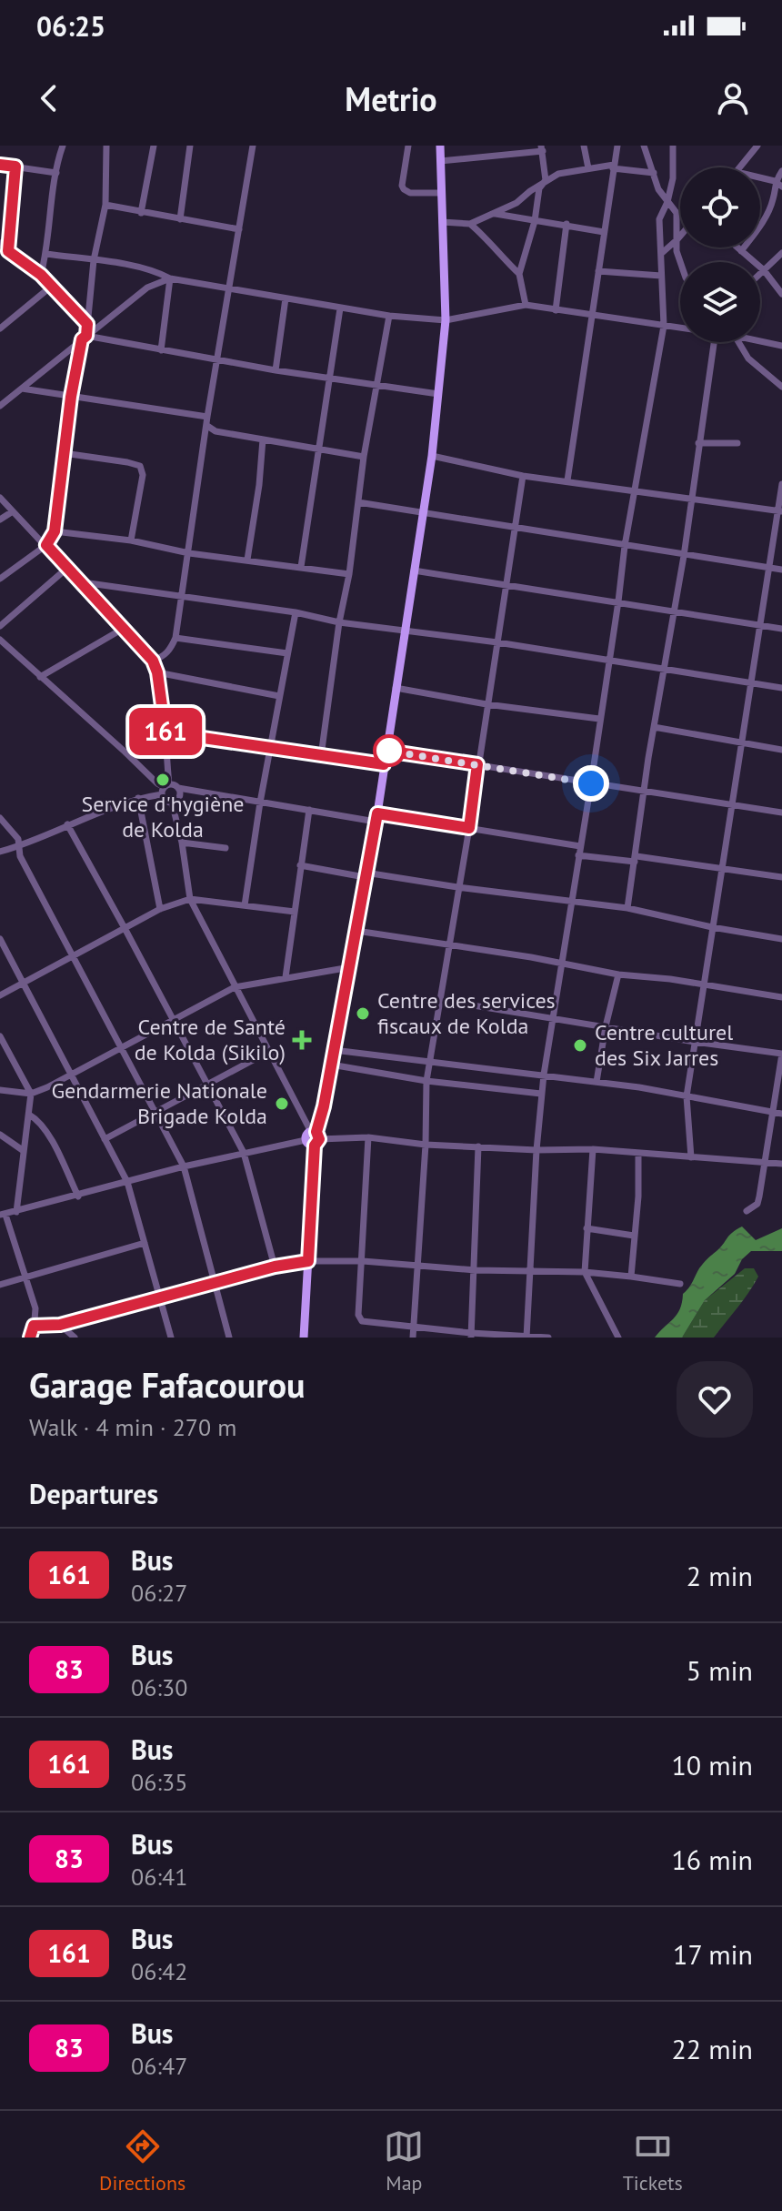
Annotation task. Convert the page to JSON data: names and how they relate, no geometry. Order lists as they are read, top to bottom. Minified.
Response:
{"places":{"other":["Service d'hygiène de Kolda","Centre des services fiscaux de Kolda","Centre culturel des Six Jarres","Gendarmerie Nationale Brigade Kolda"],"health":["Centre de Santé de Kolda (Sikilo)"]},"lines":["bus line 161"],"page":{"status":"06:25","header":"Metrio","on_map":"161","heading":[["Garage Fafacourou","Walk · 4 min · 270 m"],"Departures"],"list":[{"mark":"161","name":"Bus","note":"06:27","value":"2 min"},{"mark":"83","name":"Bus","note":"06:30","value":"5 min"},{"mark":"161","name":"Bus","note":"06:35","value":"10 min"},{"mark":"83","name":"Bus","note":"06:41","value":"16 min"},{"mark":"161","name":"Bus","note":"06:42","value":"17 min"},{"mark":"83","name":"Bus","note":"06:47","value":"22 min"}],"tabs":["Directions","Map","Tickets"]}}
